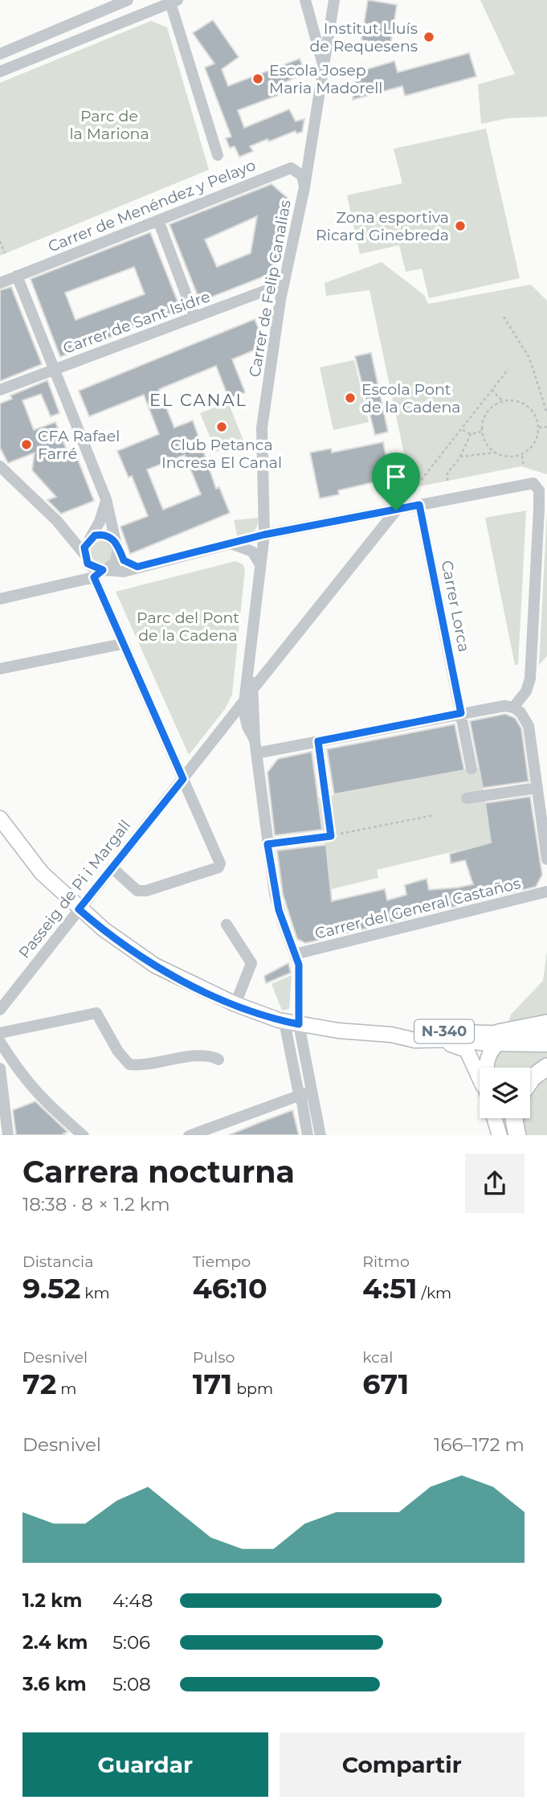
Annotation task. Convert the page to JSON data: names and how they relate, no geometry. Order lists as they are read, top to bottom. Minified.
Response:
{"streets":{"main road":["N-340"],"street":["Carrer de Menéndez y Pelayo","Carrer de Felip Canalias","Carrer de Sant Isidre","Carrer Lorca","Passeig de Pi i Margall","Carrer del General Castaños"]},"crossings":[["Carrer de Menéndez y Pelayo","Carrer de Felip Canalias"],["Carrer de Felip Canalias","Carrer de Sant Isidre"],["Carrer de Felip Canalias","Passeig de Pi i Margall"],["Passeig de Pi i Margall","N-340"]],"districts":["EL CANAL"],"parks":["Parc de la Mariona","Parc del Pont de la Cadena"],"places":["Institut Lluís de Requesens","Escola Josep Maria Madorell","Zona esportiva Ricard Ginebreda","Escola Pont de la Cadena","Club Petanca Incresa El Canal","CFA Rafael Farré"],"page":{"heading":["Carrera nocturna","18:38 · 8 × 1.2 km"],"stats":[["Distancia","9.52 km"],["Tiempo","46:10"],["Ritmo","4:51 /km"],["Desnivel","72 m"],["Pulso","171 bpm"],["kcal","671"]],"chart":["Desnivel","166–172 m"],"list":[{"name":"1.2 km","note":"4:48"},{"name":"2.4 km","note":"5:06"},{"name":"3.6 km","note":"5:08"}],"buttons":["Guardar","Compartir"]}}
